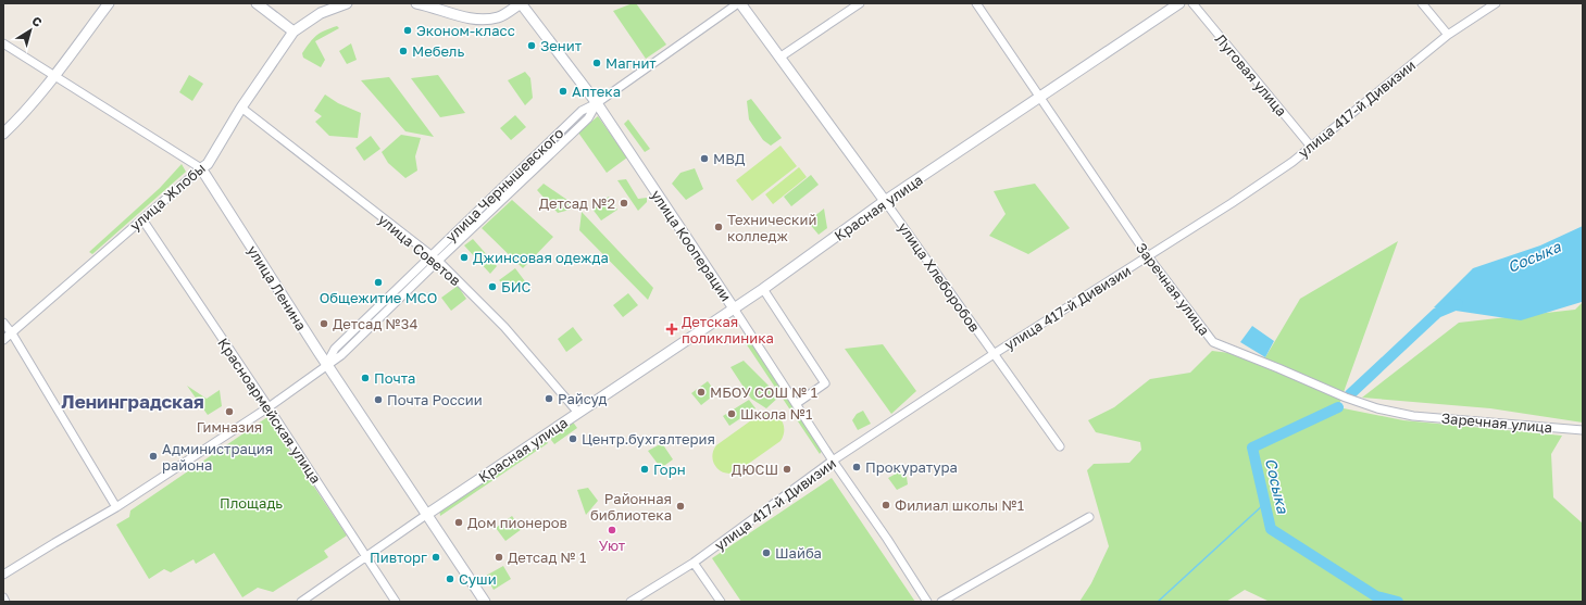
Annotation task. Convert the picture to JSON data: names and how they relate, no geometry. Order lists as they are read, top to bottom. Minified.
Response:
{"streets":{"street":["Луговая улица","улица 417-й Дивизии","улица Чернышевского","улица Жлобы","Красная улица","улица Кооперации","улица Советов","улица Хлеборобов","улица Ленина","Заречная улица","Красноармейская улица"]},"crossings":[["Луговая улица","улица 417-й Дивизии"],["улица 417-й Дивизии","улица Кооперации"],["улица 417-й Дивизии","улица Хлеборобов"],["улица 417-й Дивизии","Заречная улица"],["улица Чернышевского","улица Кооперации"],["улица Чернышевского","улица Советов"],["улица Чернышевского","улица Хлеборобов"],["улица Чернышевского","улица Ленина"],["улица Чернышевского","Красноармейская улица"],["улица Жлобы","улица Советов"],["улица Жлобы","улица Ленина"],["улица Жлобы","Красноармейская улица"],["Красная улица","улица Кооперации"],["Красная улица","улица Советов"],["Красная улица","улица Хлеборобов"],["Красная улица","улица Ленина"],["Красная улица","Заречная улица"]],"districts":["Ленинградская"],"water":["Сосыка"],"parks":["Площадь"],"places":{"other":["Эконом-класс","Зенит","Мебель","Магнит","Аптека","МВД","Детсад №2","Технический колледж","Джинсовая одежда","Общежитие МСО","БИС","Детсад №34","Почта","МБОУ СОШ № 1","Райсуд","Почта России","Гимназия","Школа №1","Центр.бухгалтерия","Администрация района","Прокуратура","Горн","ДЮСШ","Филиал школы №1","Районная библиотека","Дом пионеров","Уют","Шайба","Пивторг","Детсад № 1","Суши"],"health":["Детская поликлиника"]},"north":"top right"}
